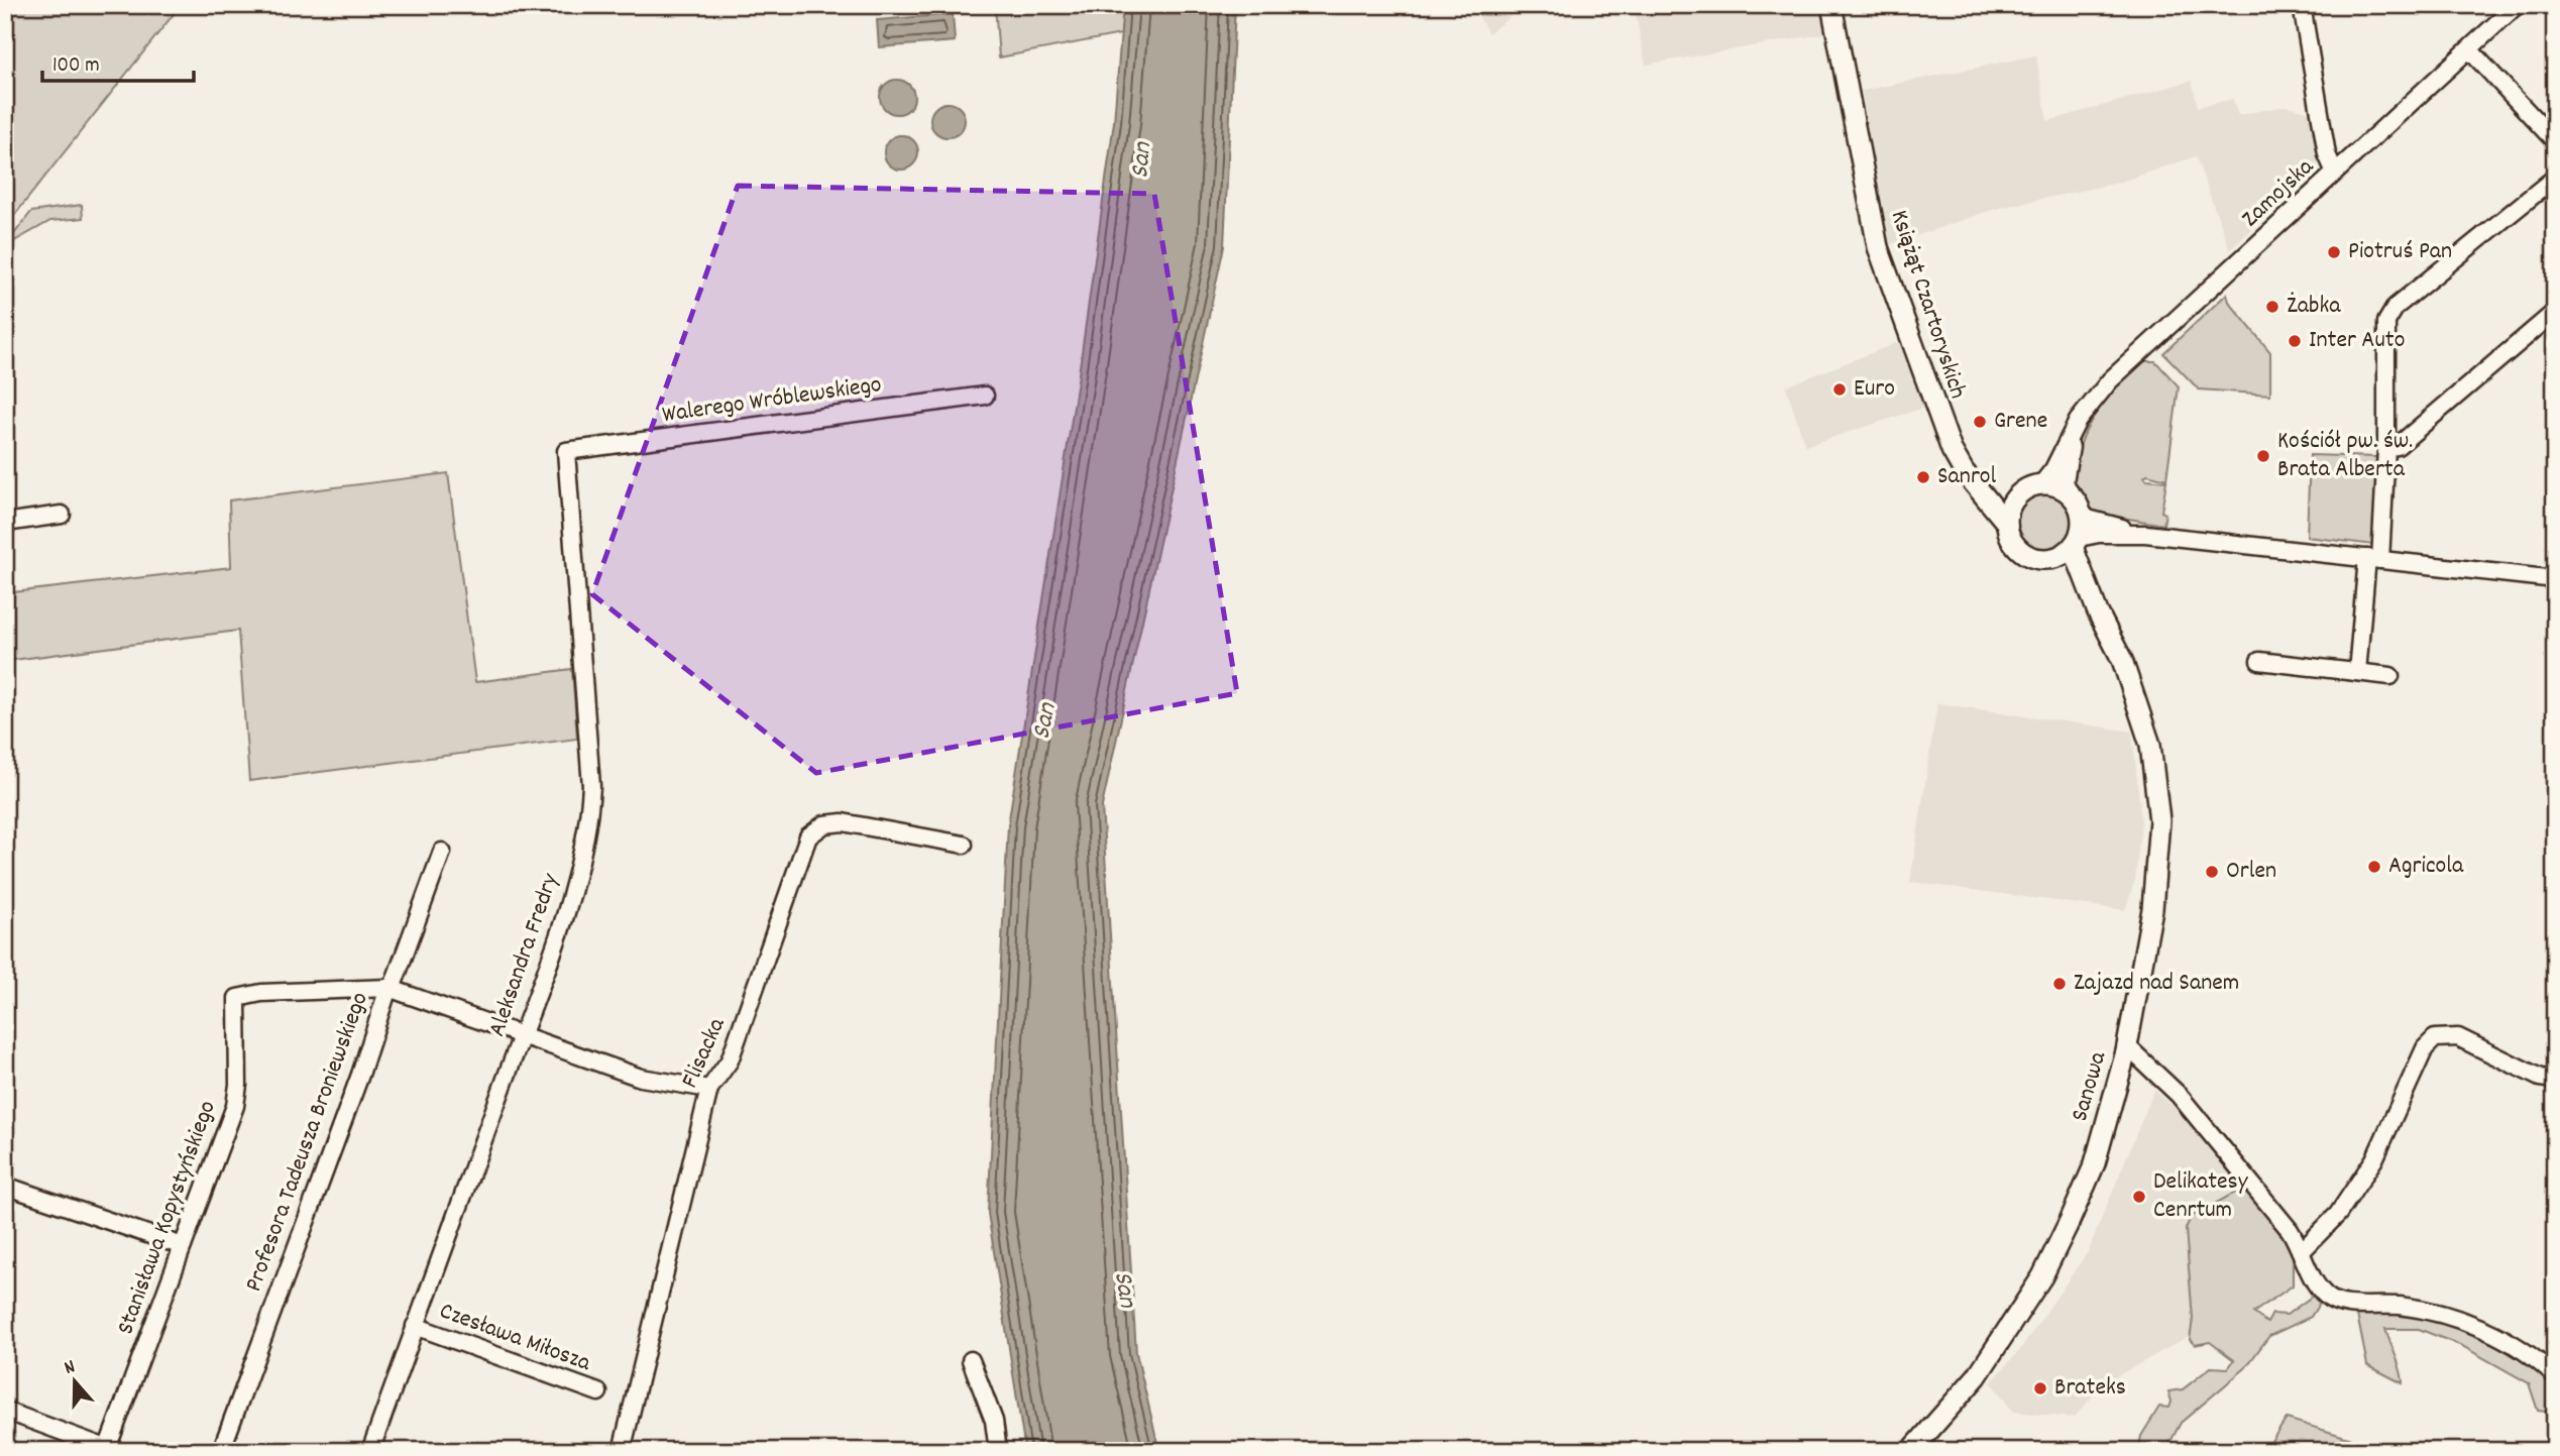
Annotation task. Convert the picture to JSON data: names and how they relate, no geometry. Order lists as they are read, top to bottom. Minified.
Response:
{"streets":{"main road":["Książąt Czartoryskich","Sanowa"],"street":["Zamojska","Walerego Wróblewskiego","Aleksandra Fredry","Flisacka","Profesora Tadeusza Broniewskiego","Stanisława Kopystyńskiego","Czesława Miłosza"]},"crossings":[["Zamojska","Książąt Czartoryskich"],["Walerego Wróblewskiego","Aleksandra Fredry"],["Aleksandra Fredry","Czesława Miłosza"],["Profesora Tadeusza Broniewskiego","Stanisława Kopystyńskiego"]],"water":["San"],"places":["Piotruś Pan","Żabka","Inter Auto","Euro","Grene","Kościół pw. św. Brata Alberta","Sanrol","Agricola","Orlen","Zajazd nad Sanem","Delikatesy Cenrtum","Brateks"],"scale_bar":"100 m","north":"top"}
